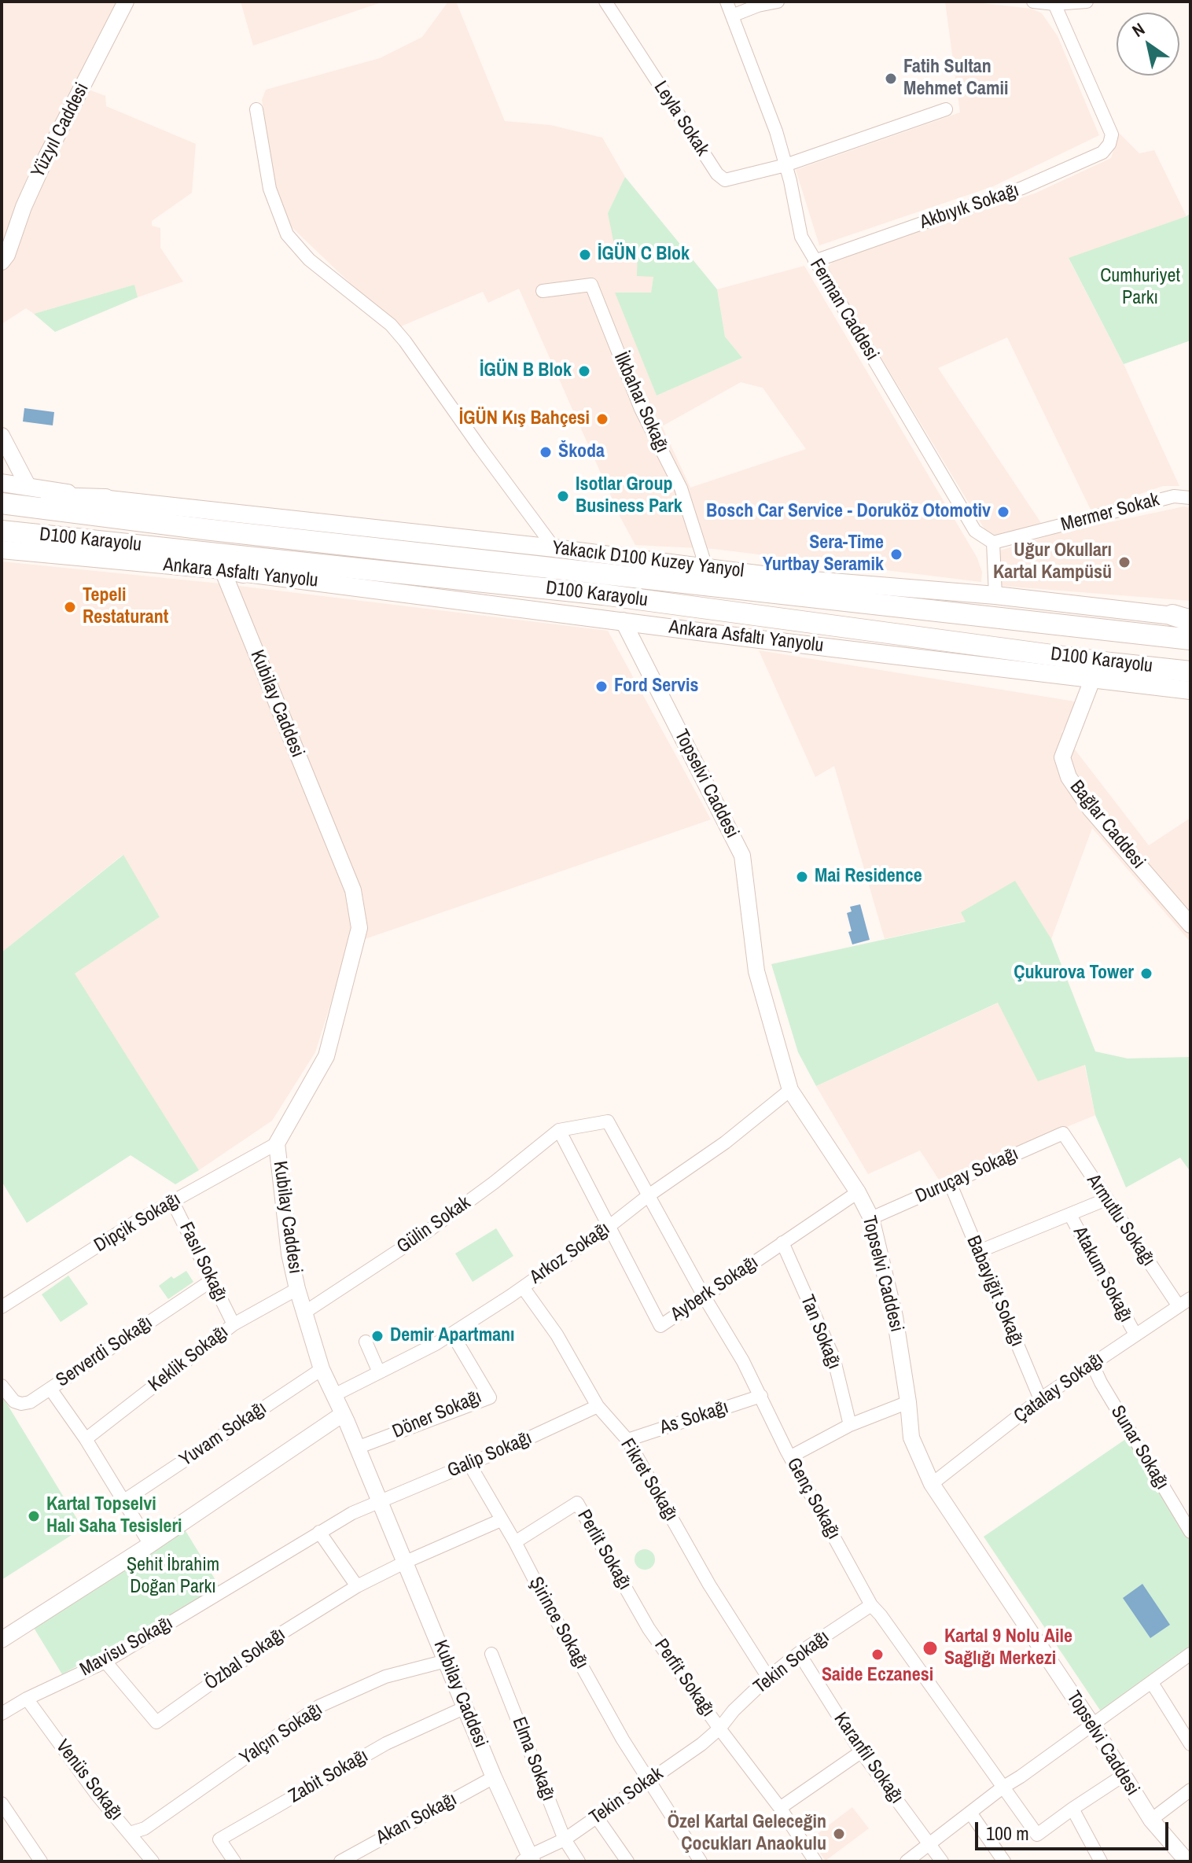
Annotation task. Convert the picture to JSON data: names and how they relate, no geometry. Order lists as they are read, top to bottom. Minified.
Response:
{"streets":{"highway":["D100 Karayolu"],"main road":["Yakacık D100 Kuzey Yanyol","Ankara Asfaltı Yanyolu"],"street":["Leyla Sokak","Yüzyıl Caddesi","Akbıyık Sokağı","Ferman Caddesi","İlkbahar Sokağı","Mermer Sokak","Kubilay Caddesi","Topselvi Caddesi","Bağlar Caddesi","Duruçay Sokağı","Armutlu Sokağı","Dipçik Sokağı","Gülin Sokak","Arkoz Sokağı","Fasıl Sokağı","Atakum Sokağı","Ayberk Sokağı","Babayiğit Sokağı","Tan Sokağı","Serverdi Sokağı","Keklik Sokağı","Çatalay Sokağı","Döner Sokağı","As Sokağı","Yuvam Sokağı","Sunar Sokağı","Galip Sokağı","Fikret Sokağı","Genç Sokağı","Perlit Sokağı","Şirince Sokağı","Mavisu Sokağı","Özbal Sokağı","Tekin Sokağı","Perfit Sokağı","Yalçın Sokağı","Karanfil Sokağı","Elma Sokağı","Zabit Sokağı","Venüs Sokağı","Tekin Sokak","Akan Sokağı"]},"crossings":[["Leyla Sokak","Ferman Caddesi"],["Akbıyık Sokağı","Ferman Caddesi"],["Ferman Caddesi","Mermer Sokak"],["İlkbahar Sokağı","Yakacık D100 Kuzey Yanyol"],["Ankara Asfaltı Yanyolu","Kubilay Caddesi"],["Ankara Asfaltı Yanyolu","Topselvi Caddesi"],["Ankara Asfaltı Yanyolu","Bağlar Caddesi"],["Kubilay Caddesi","Dipçik Sokağı"],["Kubilay Caddesi","Gülin Sokak"],["Kubilay Caddesi","Arkoz Sokağı"],["Kubilay Caddesi","Keklik Sokağı"],["Kubilay Caddesi","Döner Sokağı"],["Kubilay Caddesi","Yuvam Sokağı"],["Kubilay Caddesi","Galip Sokağı"],["Kubilay Caddesi","Mavisu Sokağı"],["Kubilay Caddesi","Özbal Sokağı"],["Kubilay Caddesi","Yalçın Sokağı"],["Kubilay Caddesi","Zabit Sokağı"],["Kubilay Caddesi","Tekin Sokak"],["Kubilay Caddesi","Akan Sokağı"],["Topselvi Caddesi","Duruçay Sokağı"],["Topselvi Caddesi","Arkoz Sokağı"],["Topselvi Caddesi","Ayberk Sokağı"],["Topselvi Caddesi","Çatalay Sokağı"],["Duruçay Sokağı","Armutlu Sokağı"],["Duruçay Sokağı","Babayiğit Sokağı"],["Armutlu Sokağı","Çatalay Sokağı"],["Dipçik Sokağı","Fasıl Sokağı"],["Gülin Sokak","Ayberk Sokağı"],["Gülin Sokak","Genç Sokağı"],["Arkoz Sokağı","Ayberk Sokağı"],["Arkoz Sokağı","Döner Sokağı"],["Arkoz Sokağı","Fikret Sokağı"],["Arkoz Sokağı","Genç Sokağı"],["Fasıl Sokağı","Serverdi Sokağı"],["Fasıl Sokağı","Keklik Sokağı"],["Atakum Sokağı","Çatalay Sokağı"],["Ayberk Sokağı","Tan Sokağı"],["Ayberk Sokağı","Genç Sokağı"],["Babayiğit Sokağı","Çatalay Sokağı"],["Çatalay Sokağı","Sunar Sokağı"],["As Sokağı","Fikret Sokağı"],["As Sokağı","Genç Sokağı"],["Galip Sokağı","Fikret Sokağı"],["Galip Sokağı","Şirince Sokağı"],["Galip Sokağı","Mavisu Sokağı"],["Fikret Sokağı","Tekin Sokağı"],["Genç Sokağı","Tekin Sokağı"],["Perlit Sokağı","Şirince Sokağı"],["Perlit Sokağı","Perfit Sokağı"],["Şirince Sokağı","Özbal Sokağı"],["Şirince Sokağı","Tekin Sokak"],["Mavisu Sokağı","Özbal Sokağı"],["Mavisu Sokağı","Venüs Sokağı"],["Tekin Sokağı","Perfit Sokağı"],["Tekin Sokağı","Karanfil Sokağı"],["Tekin Sokağı","Tekin Sokak"],["Perfit Sokağı","Tekin Sokak"],["Yalçın Sokağı","Venüs Sokağı"],["Elma Sokağı","Tekin Sokak"]],"parks":["Cumhuriyet Parkı","Şehit İbrahim Doğan Parkı"],"places":["Fatih Sultan Mehmet Camii","İGÜN C Blok","İGÜN B Blok","İGÜN Kış Bahçesi","Škoda","Isotlar Group Business Park","Bosch Car Service - Doruköz Otomotiv","Sera-Time Yurtbay Seramik","Uğur Okulları Kartal Kampüsü","Tepeli Restaturant","Ford Servis","Mai Residence","Çukurova Tower","Demir Apartmanı","Kartal Topselvi Halı Saha Tesisleri","Kartal 9 Nolu Aile Sağlığı Merkezi","Saide Eczanesi","Özel Kartal Geleceğin Çocukları Anaokulu"],"scale_bar":"100 m","north":"top left"}
